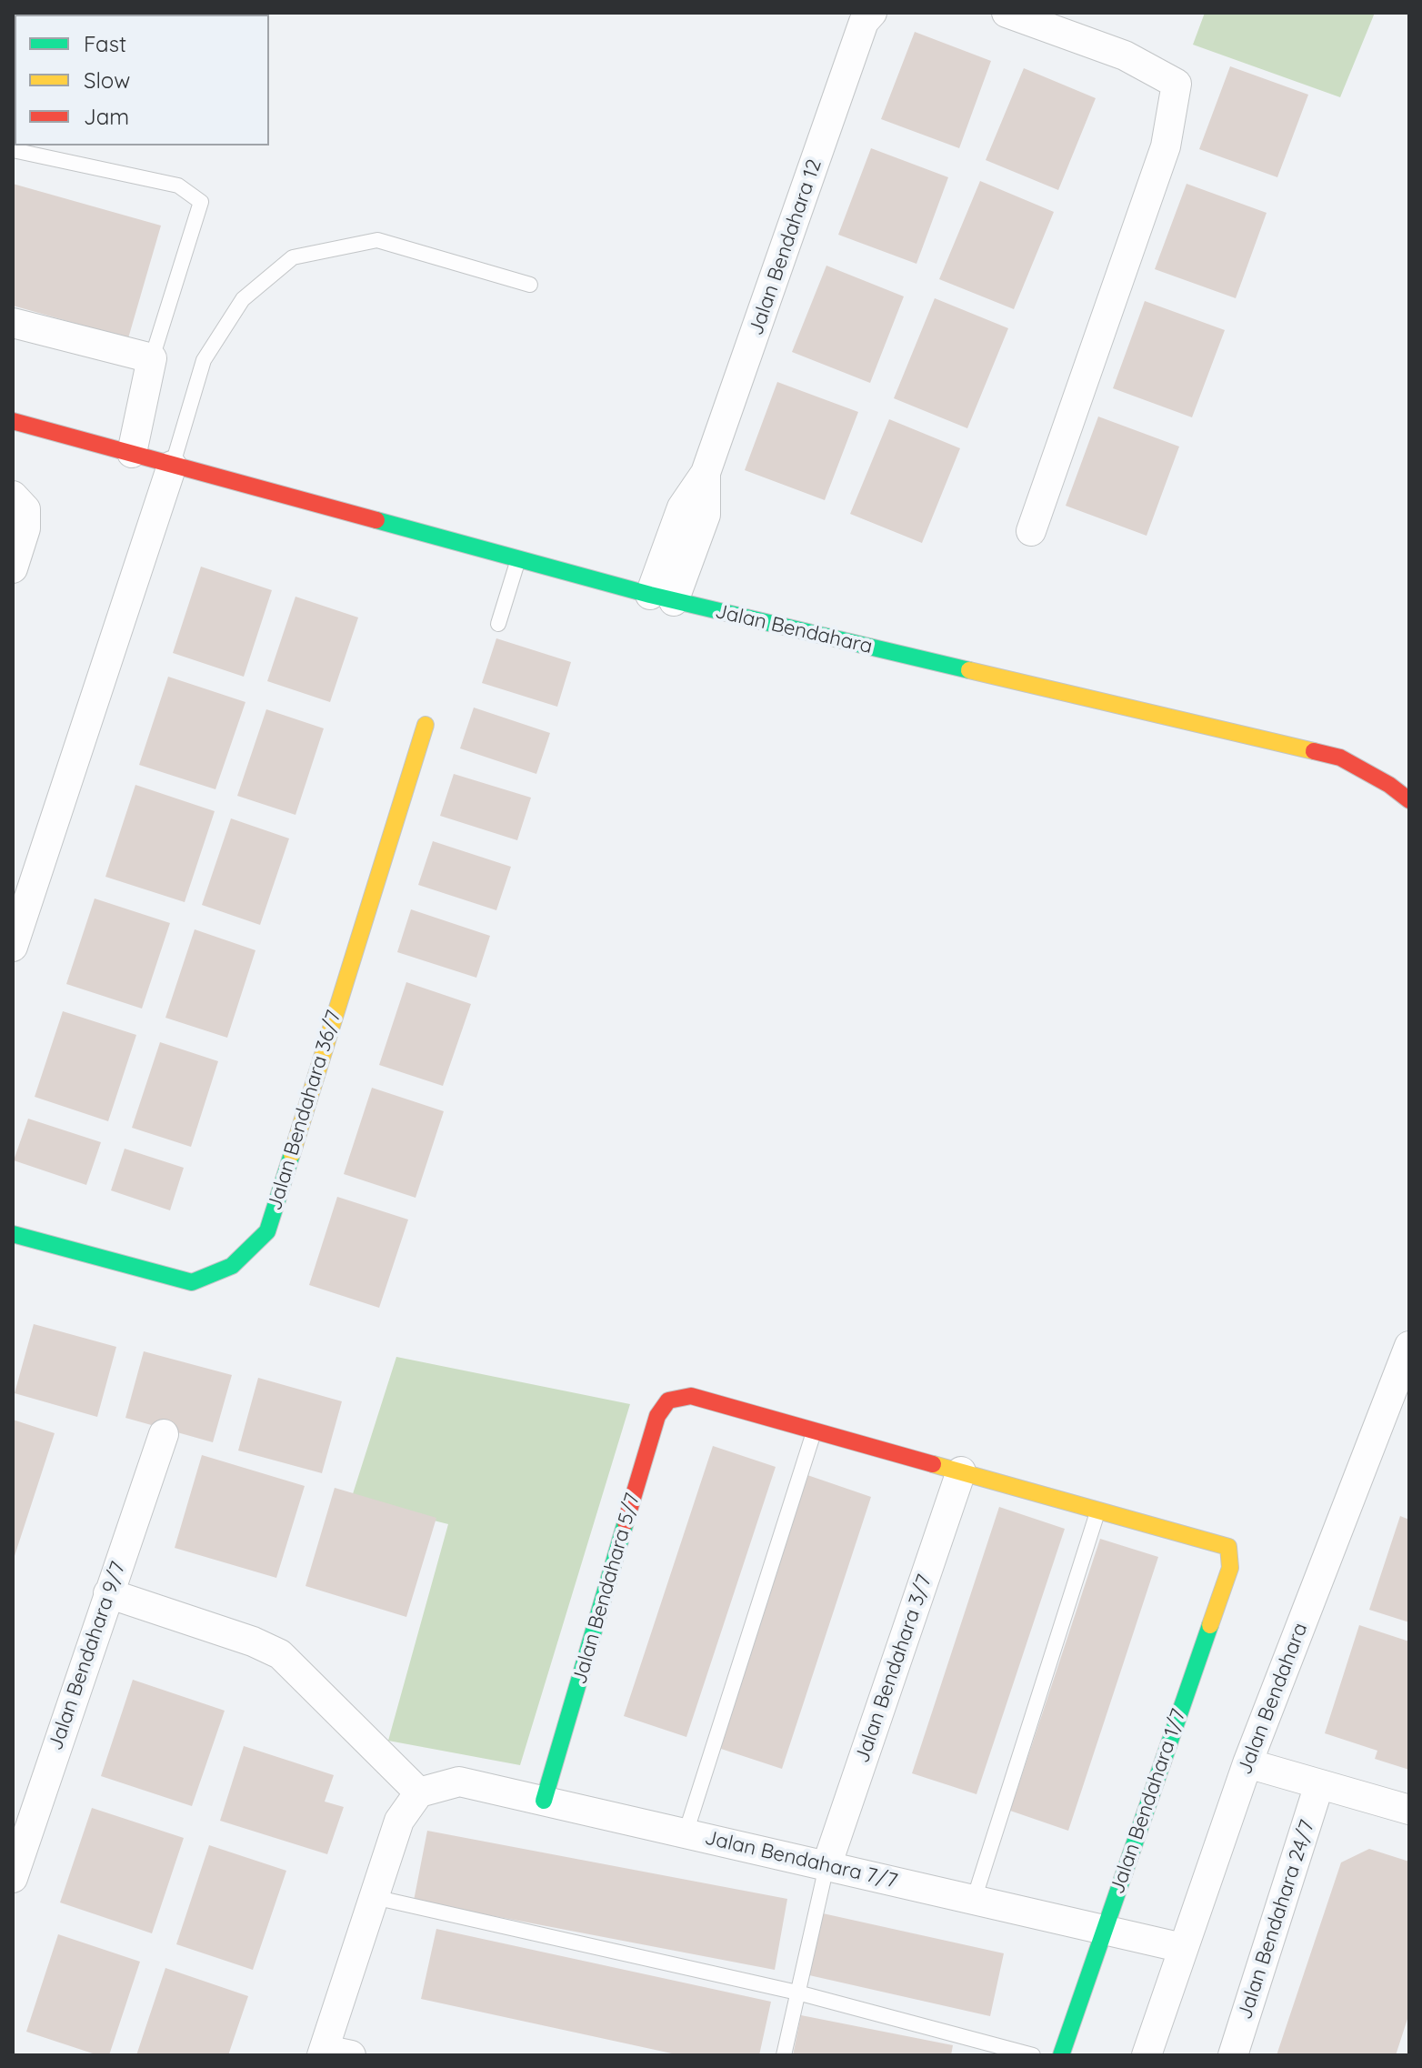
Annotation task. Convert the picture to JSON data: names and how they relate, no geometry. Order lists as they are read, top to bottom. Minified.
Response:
{"streets":{"street":["Jalan Bendahara 12","Jalan Bendahara","Jalan Bendahara 36/7","Jalan Bendahara 5/7","Jalan Bendahara 9/7","Jalan Bendahara 3/7","Jalan Bendahara 1/7","Jalan Bendahara 7/7","Jalan Bendahara 24/7"]},"crossings":[["Jalan Bendahara 12","Jalan Bendahara"],["Jalan Bendahara","Jalan Bendahara 7/7"],["Jalan Bendahara 5/7","Jalan Bendahara 7/7"],["Jalan Bendahara 3/7","Jalan Bendahara 7/7"],["Jalan Bendahara 1/7","Jalan Bendahara 7/7"]],"legend":["Fast","Slow","Jam"]}
